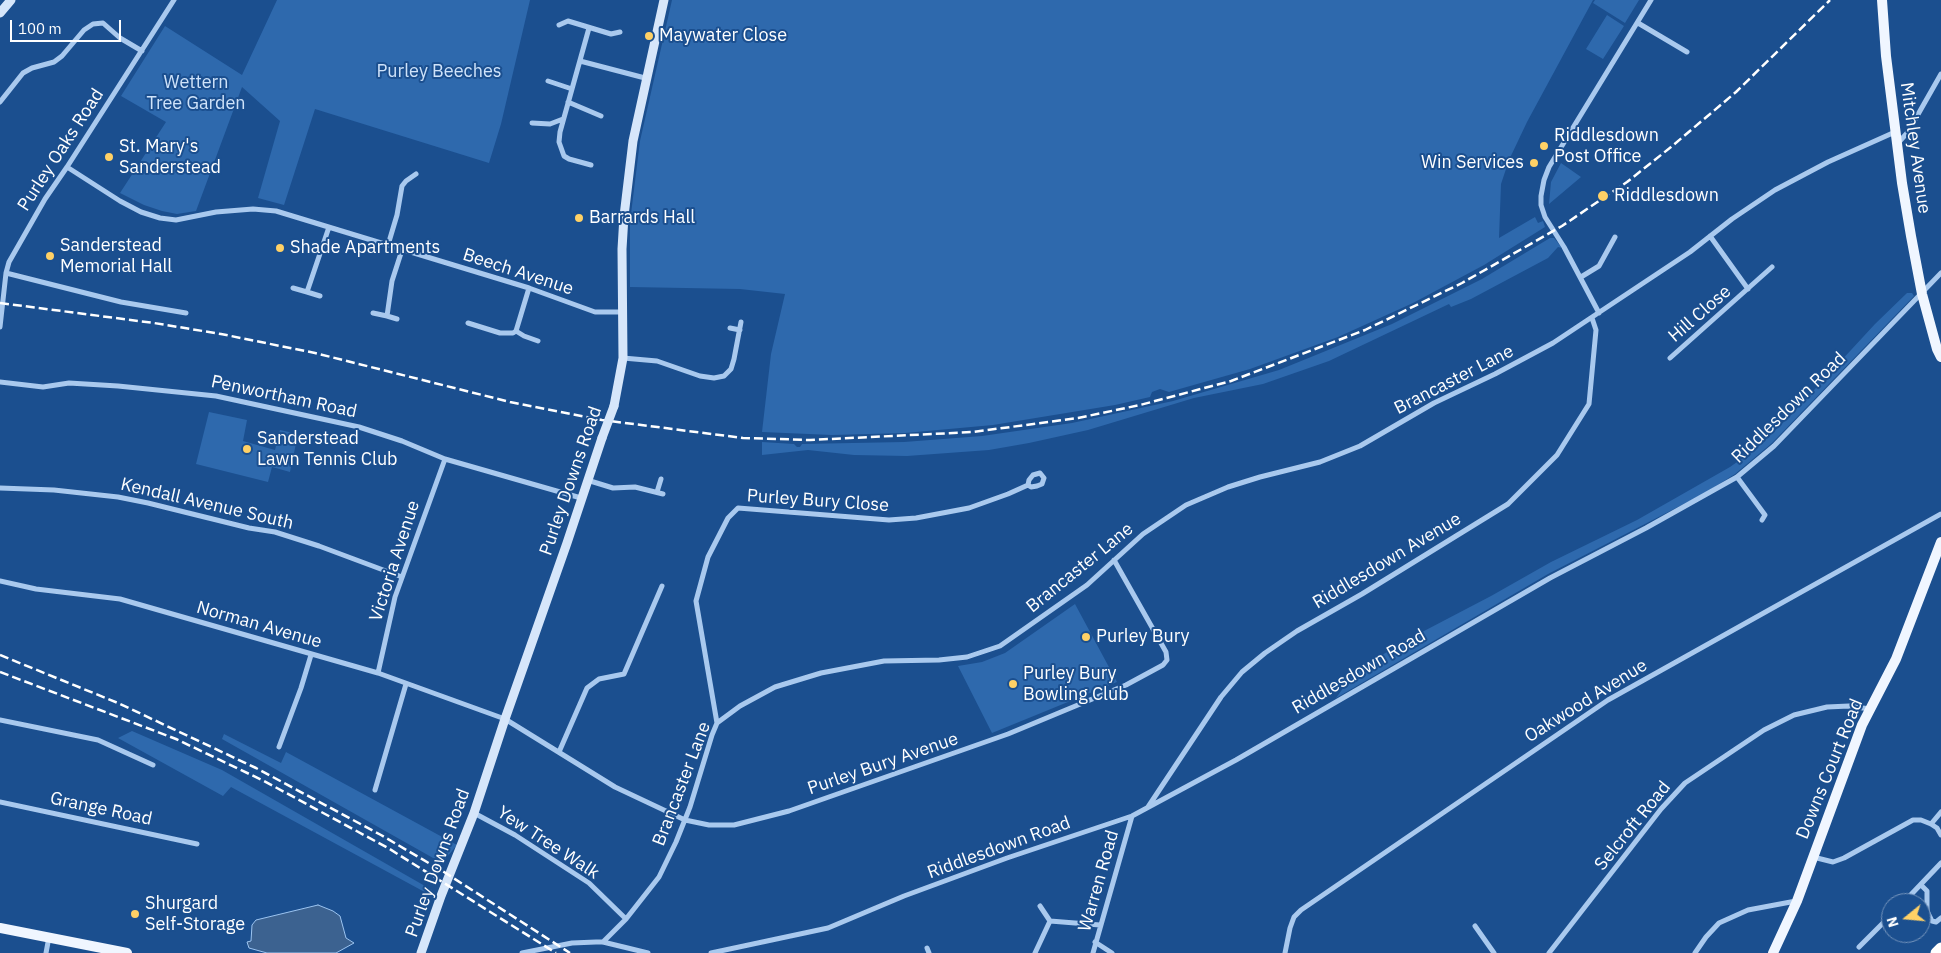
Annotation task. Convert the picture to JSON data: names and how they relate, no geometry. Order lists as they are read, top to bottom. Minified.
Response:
{"streets":{"main road":["Mitchley Avenue","Downs Court Road"],"street":["Purley Oaks Road","Beech Avenue","Hill Close","Brancaster Lane","Penwortham Road","Riddlesdown Road","Purley Downs Road","Purley Bury Close","Kendall Avenue South","Victoria Avenue","Riddlesdown Avenue","Norman Avenue","Oakwood Avenue","Purley Bury Avenue","Grange Road","Selcroft Road","Yew Tree Walk","Warren Road"]},"crossings":[["Mitchley Avenue","Brancaster Lane"],["Mitchley Avenue","Riddlesdown Road"],["Purley Oaks Road","Beech Avenue"],["Beech Avenue","Purley Downs Road"],["Hill Close","Brancaster Lane"],["Brancaster Lane","Purley Bury Close"],["Brancaster Lane","Riddlesdown Avenue"],["Brancaster Lane","Purley Bury Avenue"],["Brancaster Lane","Yew Tree Walk"],["Penwortham Road","Purley Downs Road"],["Penwortham Road","Victoria Avenue"],["Riddlesdown Road","Riddlesdown Avenue"],["Riddlesdown Road","Warren Road"],["Purley Downs Road","Norman Avenue"],["Purley Downs Road","Purley Bury Avenue"],["Purley Downs Road","Yew Tree Walk"],["Kendall Avenue South","Victoria Avenue"],["Victoria Avenue","Norman Avenue"],["Norman Avenue","Purley Bury Avenue"],["Downs Court Road","Selcroft Road"]],"parks":["Purley Beeches","Wettern Tree Garden"],"places":["Maywater Close","Riddlesdown Post Office","St. Mary's Sanderstead","Win Services","Riddlesdown","Barrards Hall","Shade Apartments","Sanderstead Memorial Hall","Sanderstead Lawn Tennis Club","Purley Bury","Purley Bury Bowling Club","Shurgard Self-Storage"],"scale_bar":"100 m","north":"left"}
